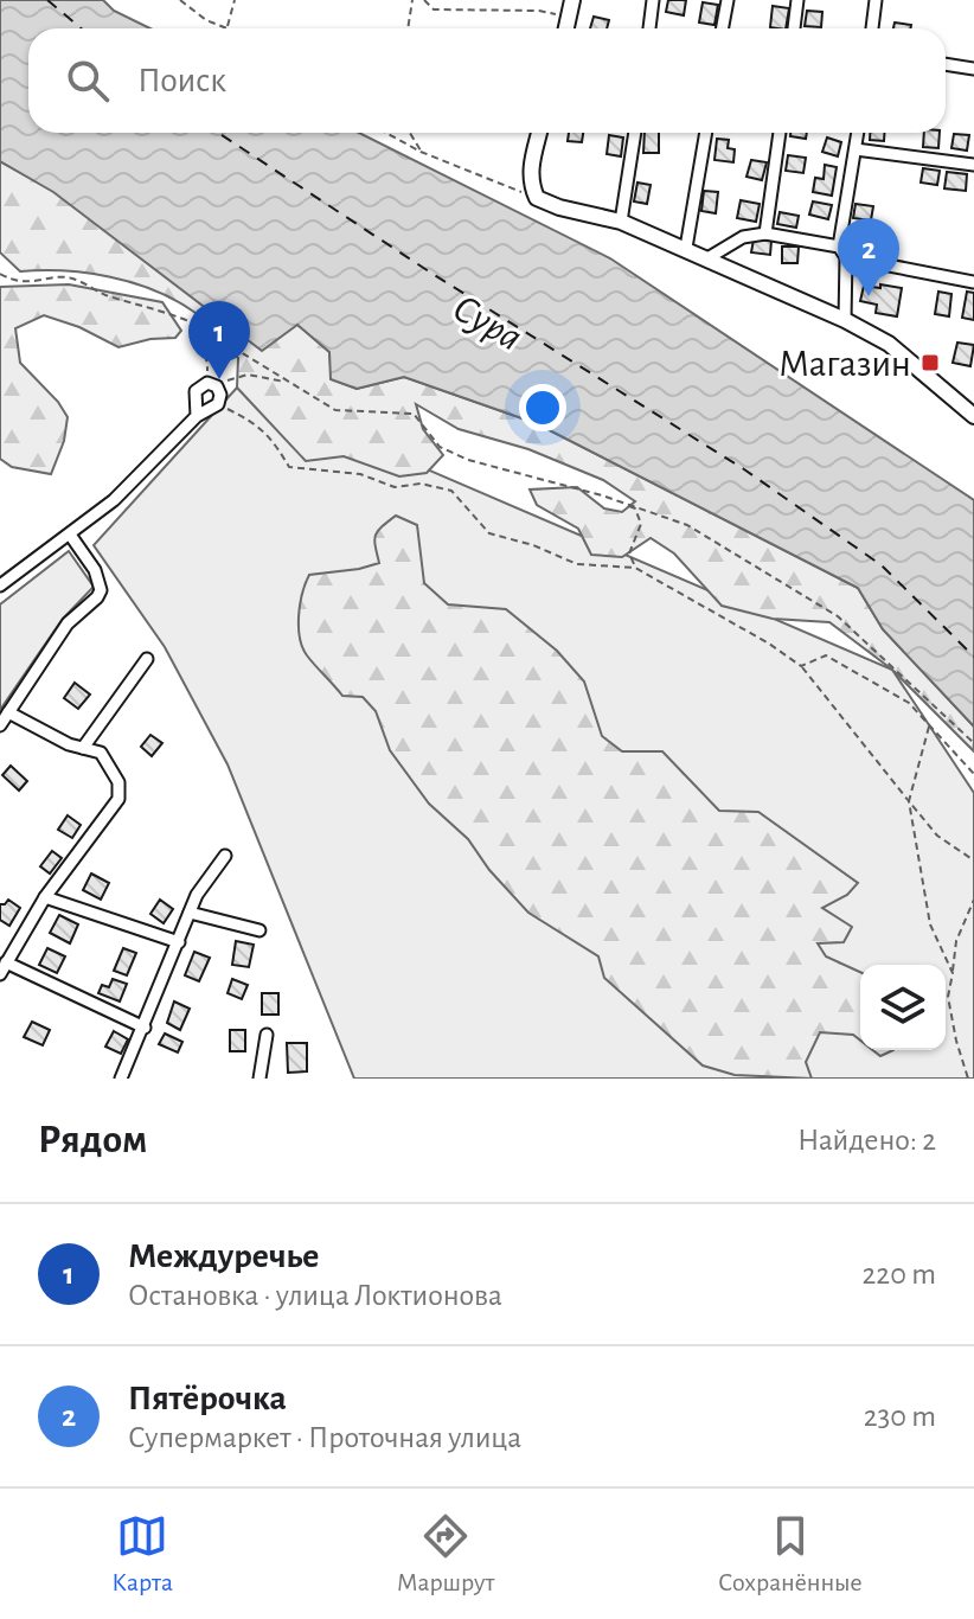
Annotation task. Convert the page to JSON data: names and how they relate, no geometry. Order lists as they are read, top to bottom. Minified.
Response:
{"water":["Сура"],"places":{"transit":["Магазин"]},"page":{"search":"Поиск","pins":["2","1"],"heading":["Рядом","Найдено: 2"],"list":[{"mark":"1","name":"Междуречье","note":"Остановка · улица Локтионова","value":"220 m"},{"mark":"2","name":"Пятёрочка","note":"Супермаркет · Проточная улица","value":"230 m"}],"nav":["Карта","Маршрут","Сохранённые"]}}
